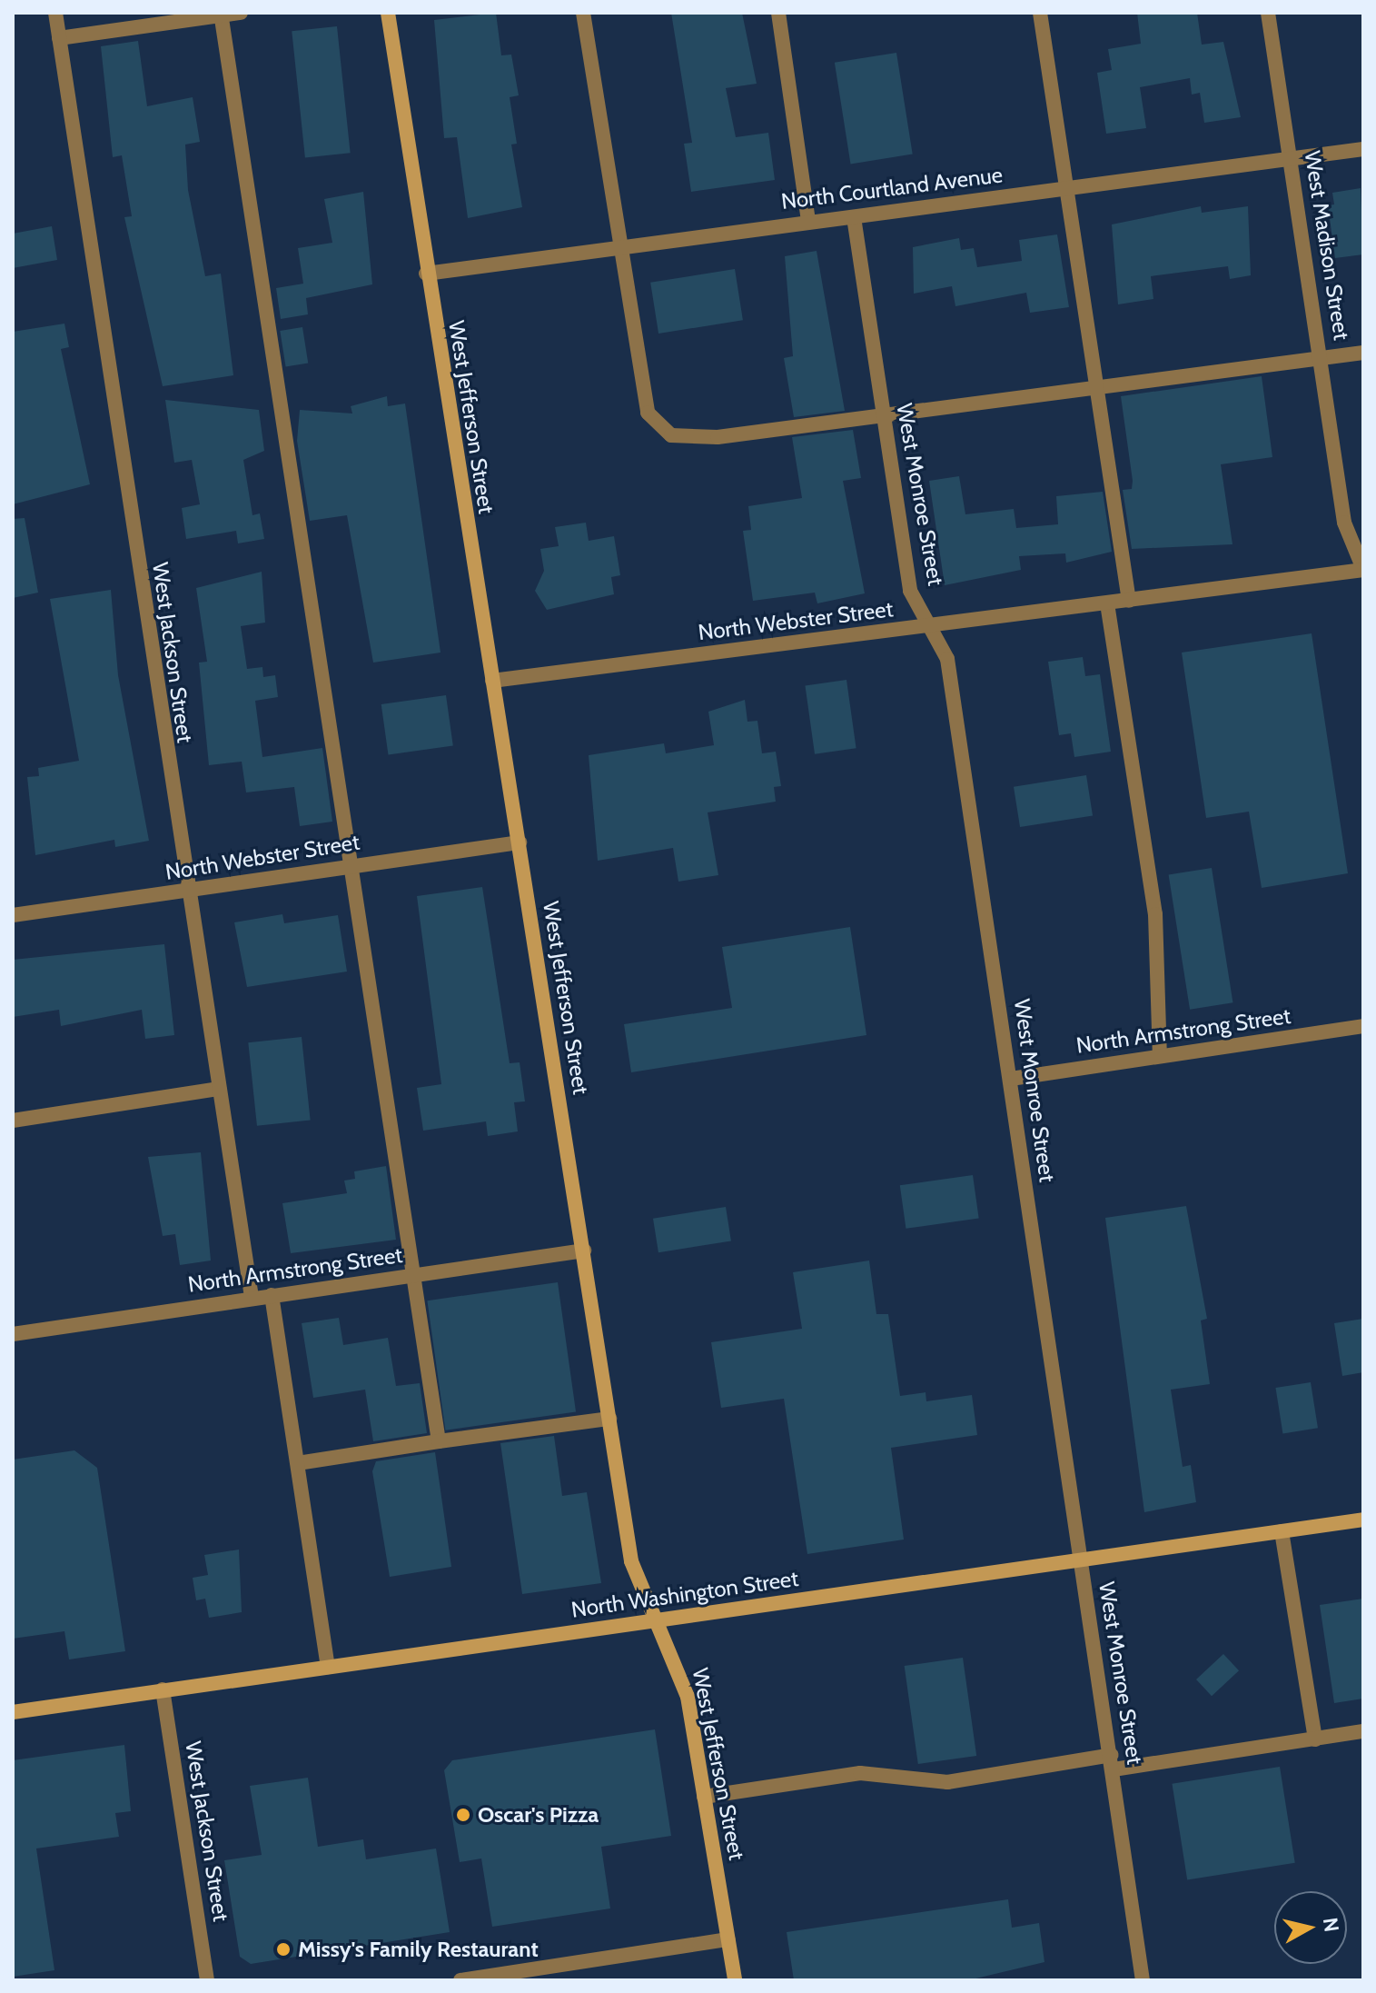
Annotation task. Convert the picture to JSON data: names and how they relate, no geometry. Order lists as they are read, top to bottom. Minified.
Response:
{"streets":{"street":["North Courtland Avenue","West Madison Street","West Jefferson Street","West Monroe Street","North Webster Street","West Jackson Street","North Armstrong Street","North Washington Street"]},"crossings":[["North Courtland Avenue","West Madison Street"],["North Courtland Avenue","West Jefferson Street"],["North Courtland Avenue","West Monroe Street"],["West Madison Street","North Webster Street"],["West Jefferson Street","North Webster Street"],["West Jefferson Street","North Armstrong Street"],["West Jefferson Street","North Washington Street"],["West Monroe Street","North Webster Street"],["West Monroe Street","North Armstrong Street"],["West Monroe Street","North Washington Street"],["North Webster Street","West Jackson Street"],["West Jackson Street","North Armstrong Street"],["West Jackson Street","North Washington Street"]],"places":["Oscar's Pizza","Missy's Family Restaurant"],"north":"right"}
